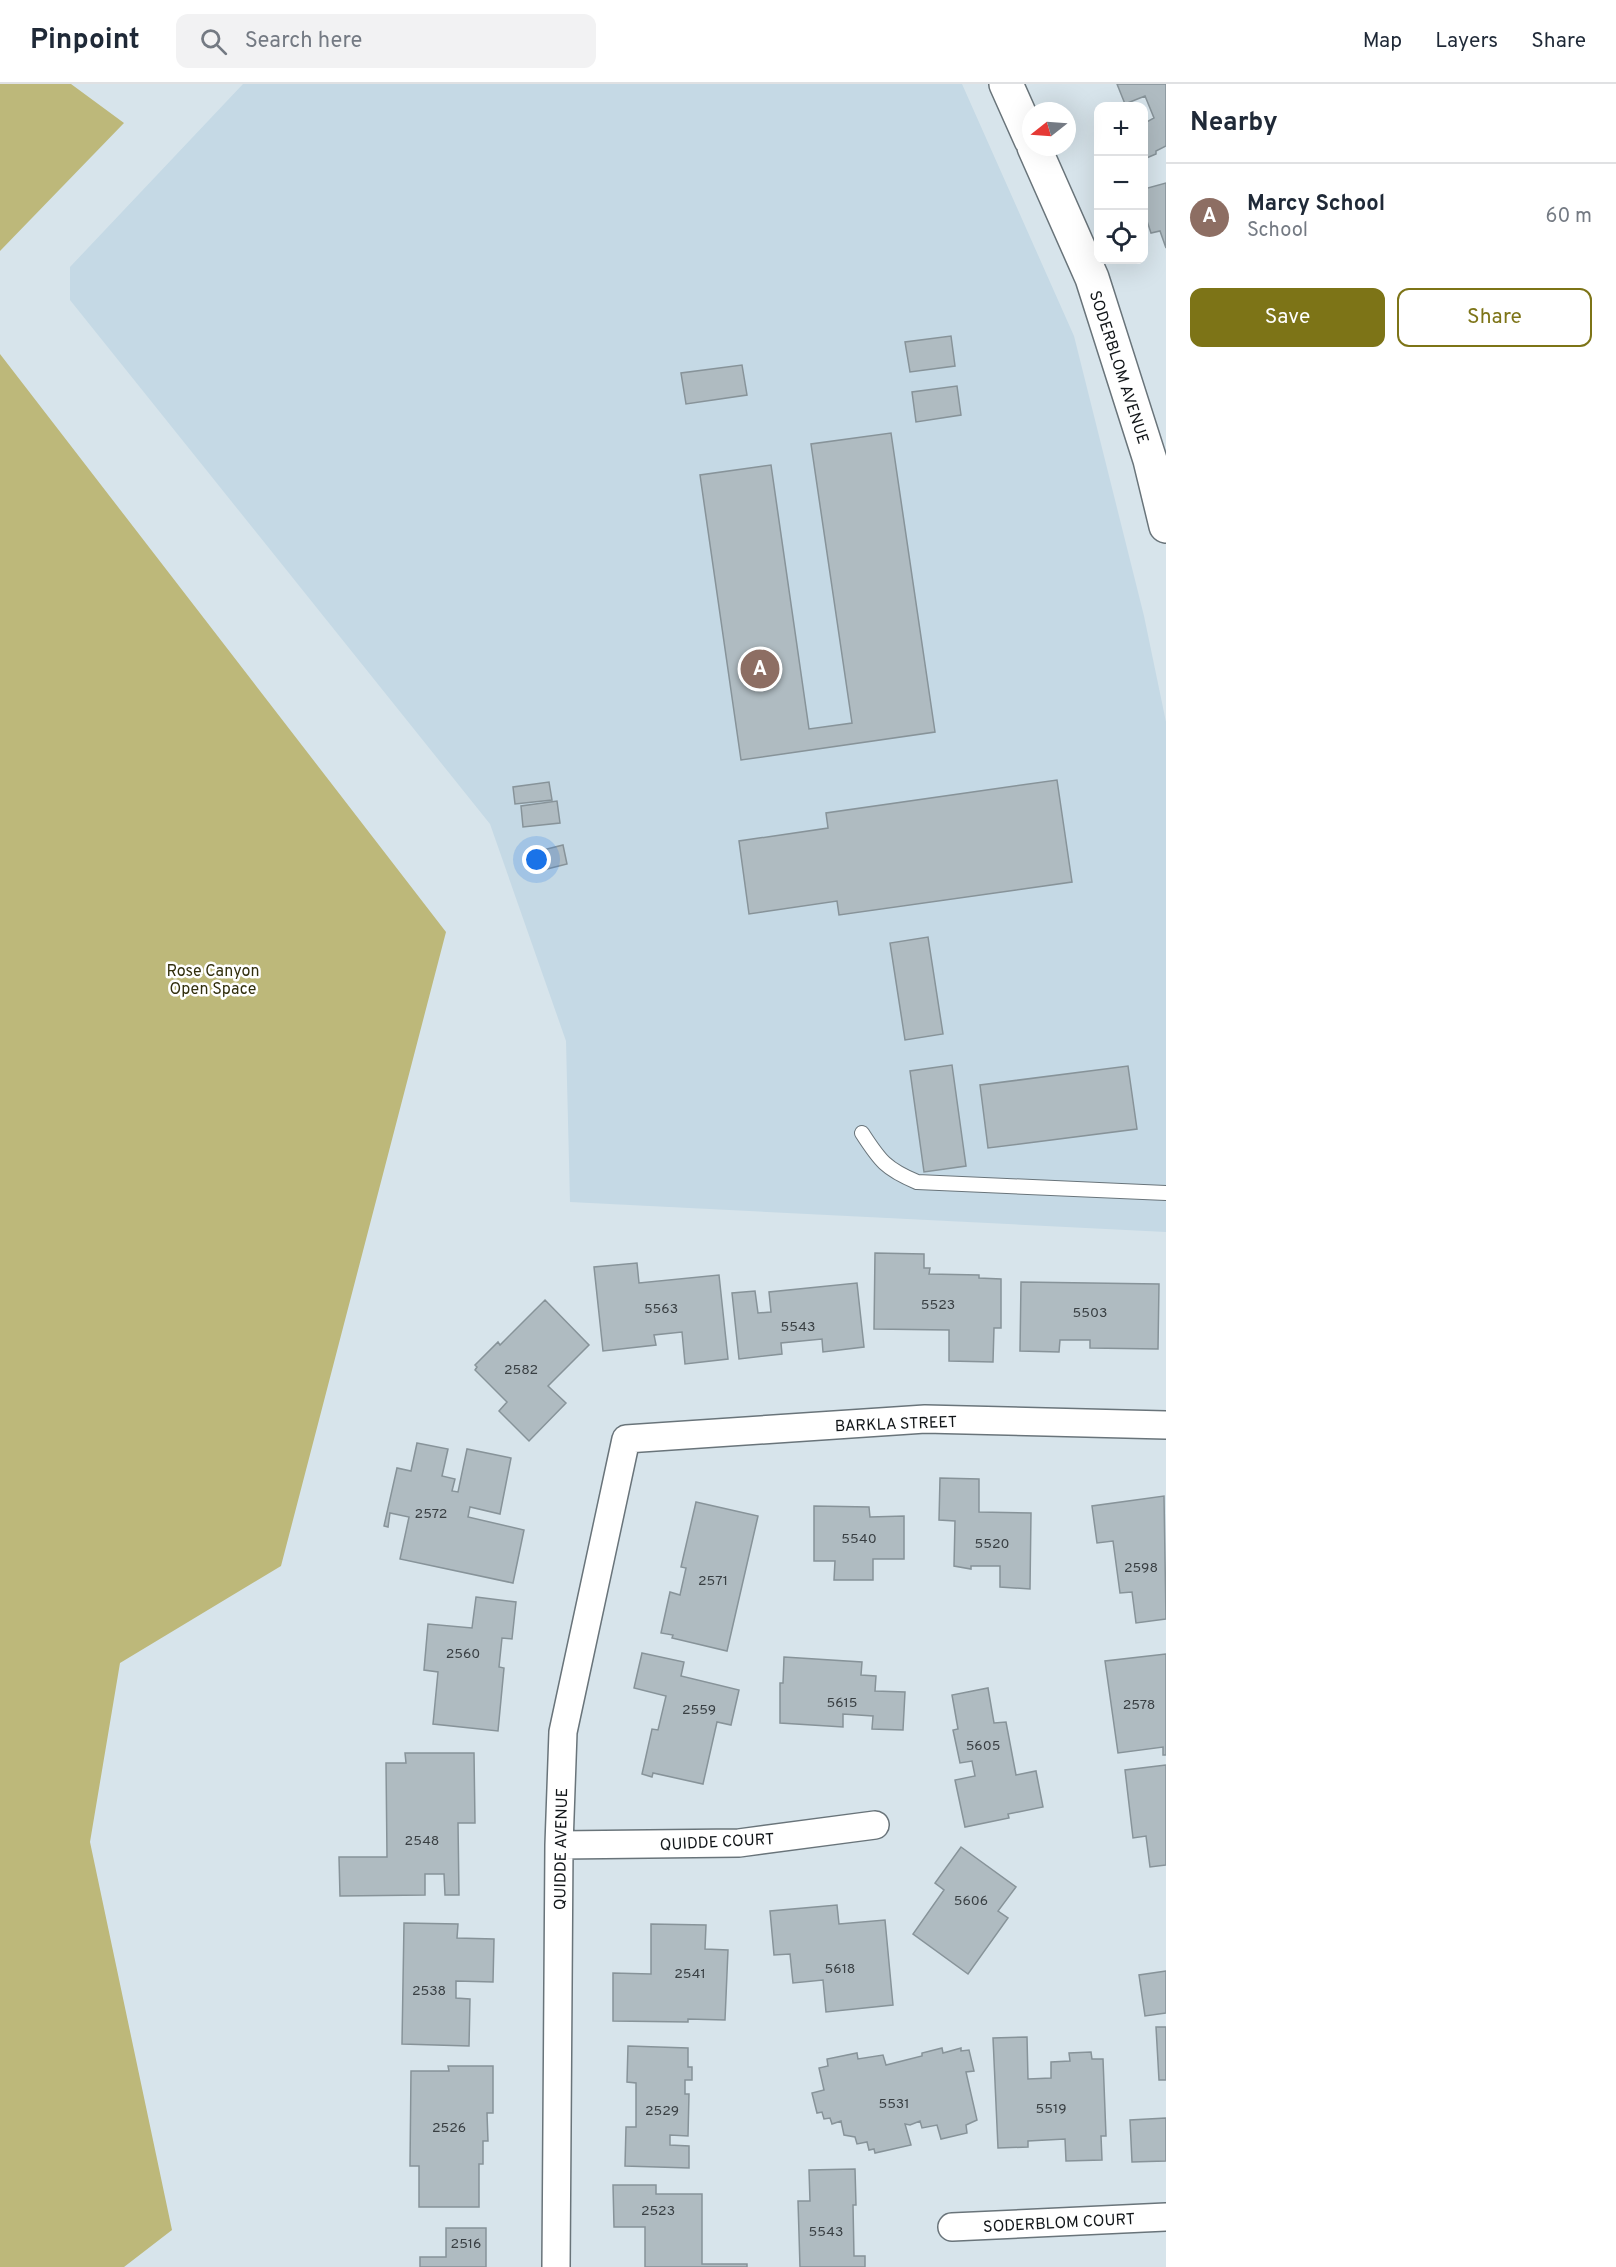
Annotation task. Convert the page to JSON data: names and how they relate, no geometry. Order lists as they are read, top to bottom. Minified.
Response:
{"streets":{"street":["SODERBLOM AVENUE","BARKLA STREET","QUIDDE COURT","QUIDDE AVENUE","SODERBLOM COURT"]},"crossings":[["BARKLA STREET","QUIDDE AVENUE"],["QUIDDE COURT","QUIDDE AVENUE"]],"parks":["Rose Canyon Open Space"],"house_numbers":["5523","5563","5503","5543","2582","2572","5540","5520","2598","2571","2560","5615","2578","2559","5605","2548","5606","5618","2541","2538","5531","5519","2529","2526","2523","5543","2516"],"north":"left","page":{"header":"Pinpoint","search":"Search here","nav":["Map","Layers","Share"],"heading":"Nearby","map_buttons":["+","−"],"list":[{"mark":"A","name":"Marcy School","note":"School","value":"60 m"}],"buttons":["Save","Share"],"pins":"A"}}
